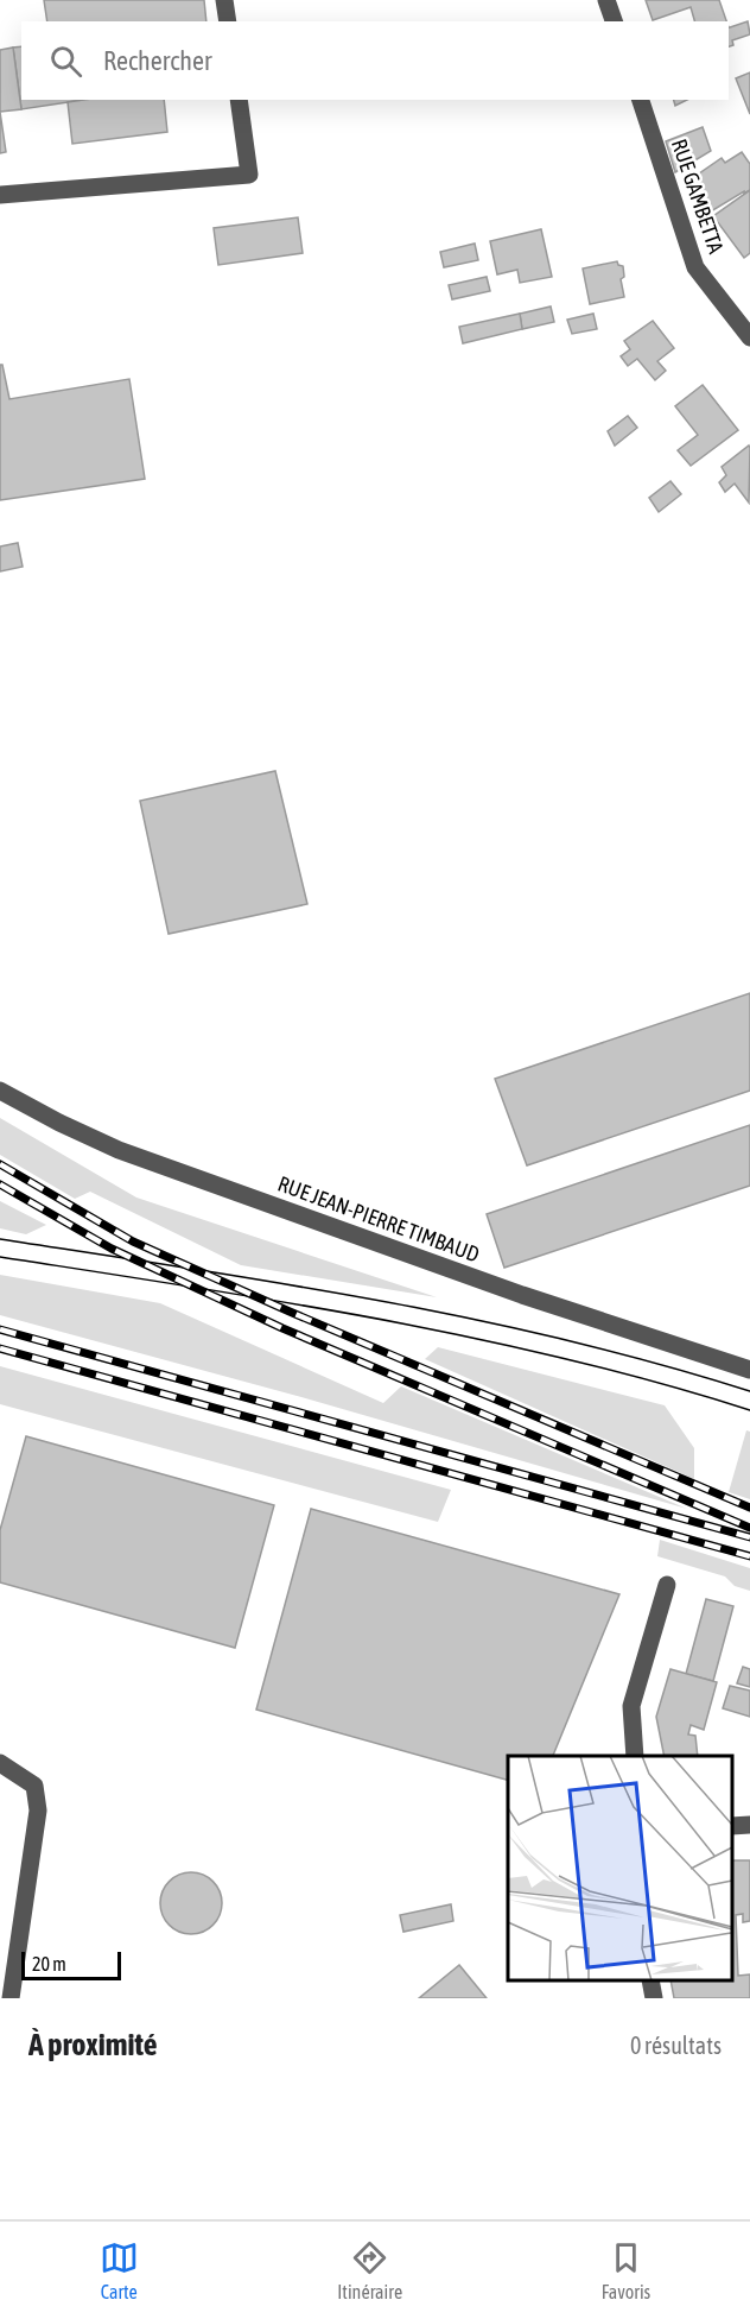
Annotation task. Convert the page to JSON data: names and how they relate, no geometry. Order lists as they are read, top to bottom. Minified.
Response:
{"streets":{"street":["RUE GAMBETTA","RUE JEAN-PIERRE TIMBAUD"]},"scale_bar":"20 m","page":{"search":"Rechercher","scale":"20 m","heading":["À proximité","0 résultats"],"nav":["Carte","Itinéraire","Favoris"]}}
